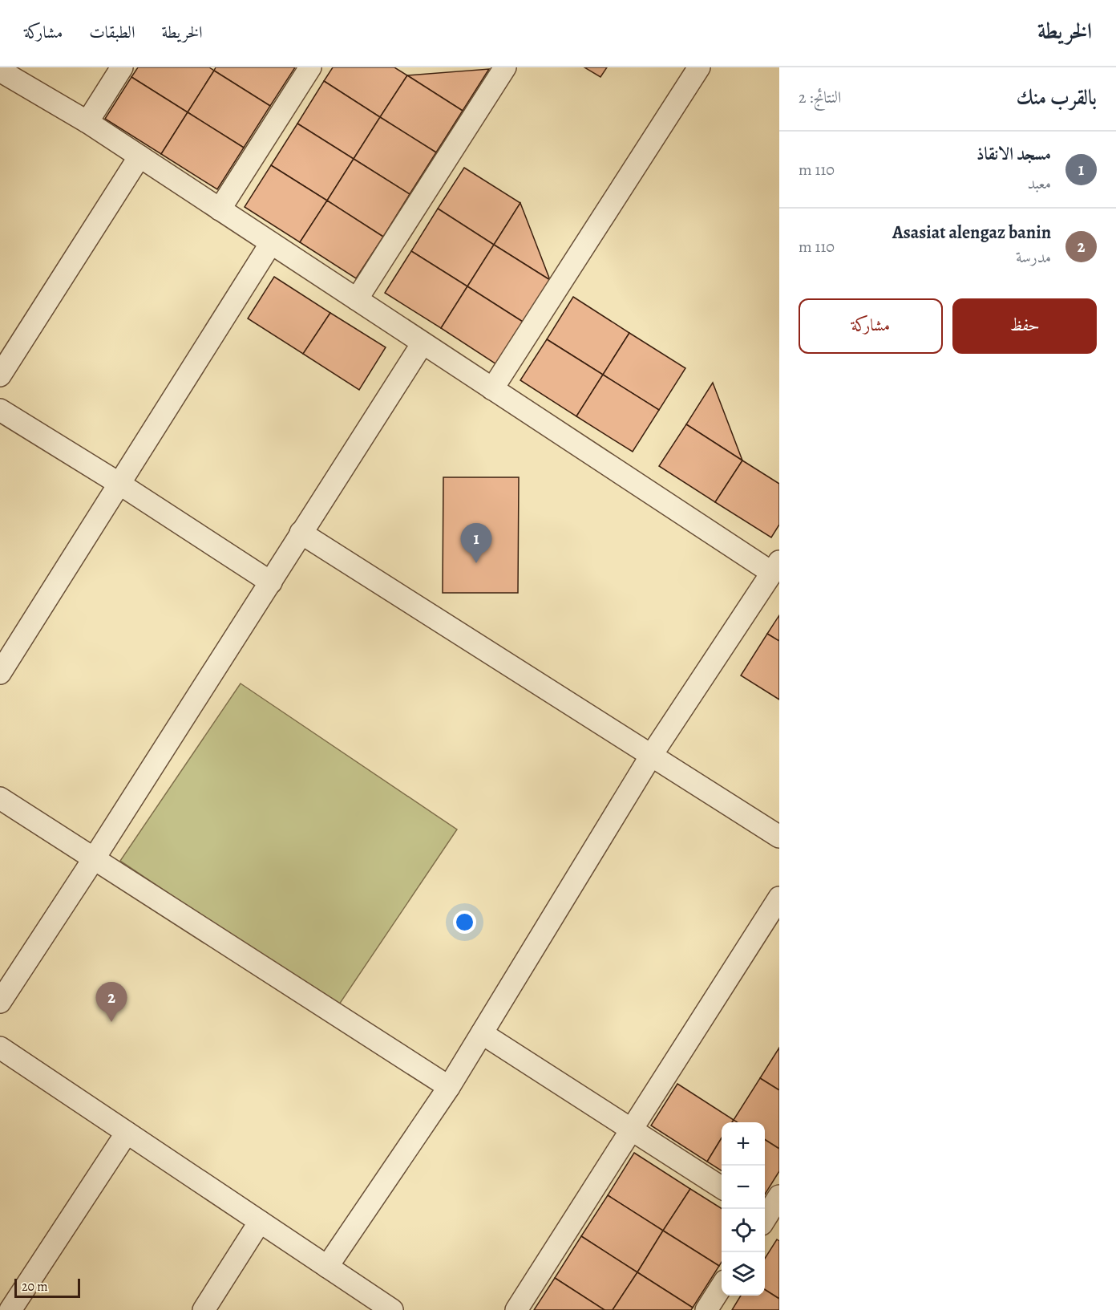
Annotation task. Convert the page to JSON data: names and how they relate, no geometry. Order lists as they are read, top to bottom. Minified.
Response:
{"scale_bar":"20 m","page":{"header":"الخريطة","nav":["الخريطة","الطبقات","مشاركة"],"heading":["بالقرب منك","النتائج: 2"],"list":[{"mark":"1","name":"مسجد الانقاذ","note":"معبد","value":"110 m"},{"mark":"2","name":"Asasiat alengaz banin","note":"مدرسة","value":"110 m"}],"buttons":["حفظ","مشاركة"],"pins":["1","2"],"map_buttons":["+","−"],"scale":"20 m"}}
